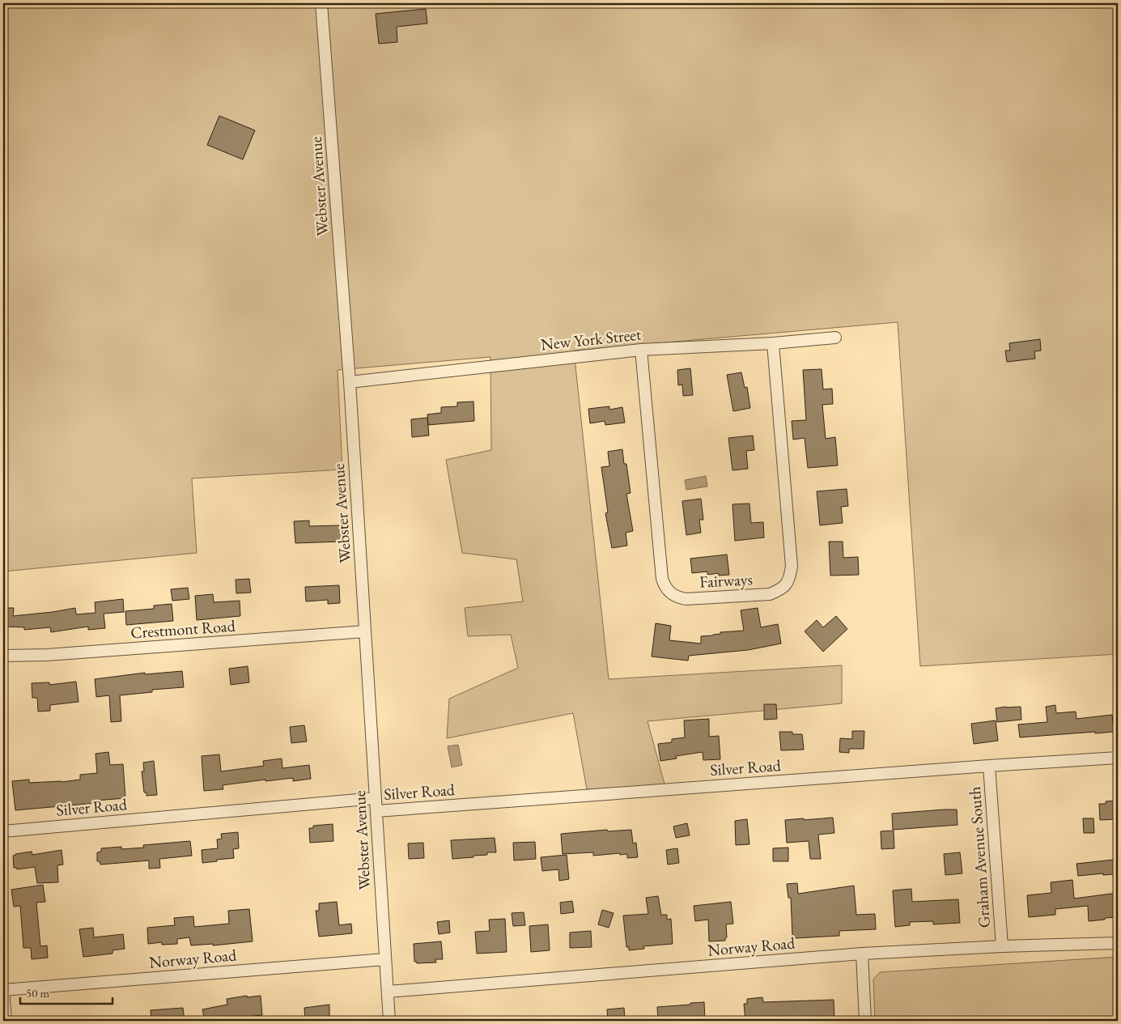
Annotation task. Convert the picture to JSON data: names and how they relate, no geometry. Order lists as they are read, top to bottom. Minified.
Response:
{"streets":{"street":["Webster Avenue","New York Street","Fairways","Crestmont Road","Silver Road","Graham Avenue South","Norway Road"]},"crossings":[["Webster Avenue","New York Street"],["Webster Avenue","Crestmont Road"],["Webster Avenue","Silver Road"],["Webster Avenue","Norway Road"],["New York Street","Fairways"],["Silver Road","Graham Avenue South"],["Graham Avenue South","Norway Road"]],"scale_bar":"50 m"}
